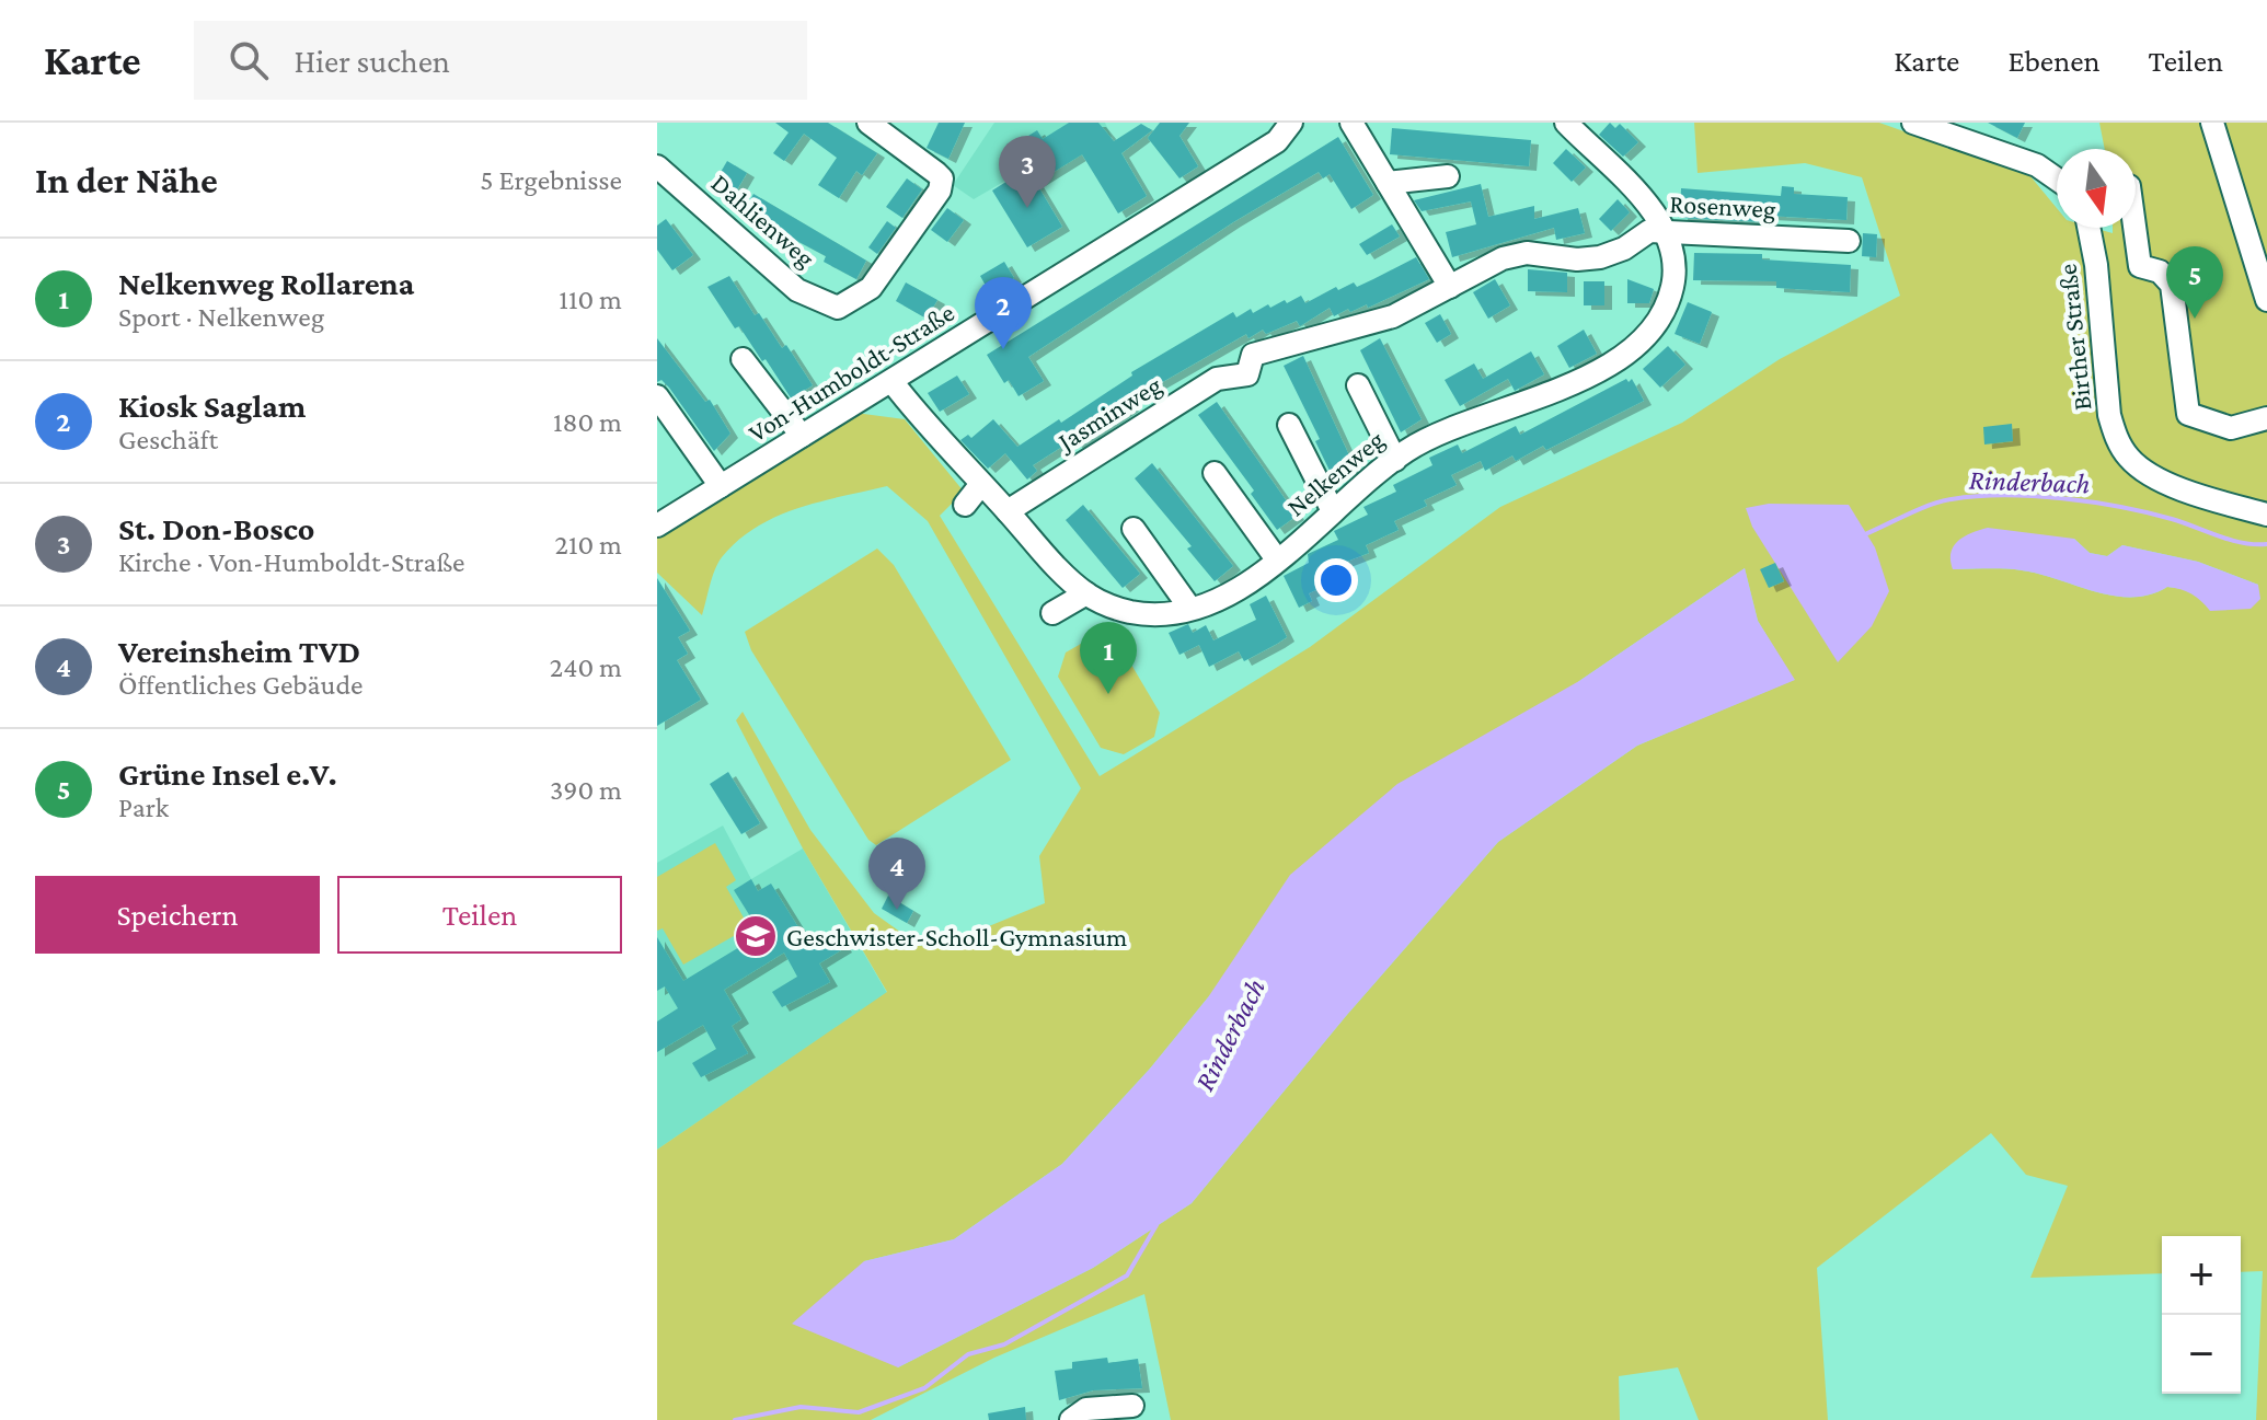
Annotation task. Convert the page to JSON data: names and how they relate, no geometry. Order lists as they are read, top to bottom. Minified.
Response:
{"streets":{"street":["Rosenweg","Dahlienweg","Birther Straße","Von-Humboldt-Straße","Jasminweg","Nelkenweg"]},"crossings":[["Rosenweg","Jasminweg"],["Rosenweg","Nelkenweg"],["Von-Humboldt-Straße","Nelkenweg"],["Jasminweg","Nelkenweg"]],"water":["Rinderbach"],"places":{"school or university":["Geschwister-Scholl-Gymnasium"]},"north":"bottom","page":{"header":"Karte","search":"Hier suchen","nav":["Karte","Ebenen","Teilen"],"heading":["In der Nähe","5 Ergebnisse"],"pins":["3","5","2","1","4"],"list":[{"mark":"1","name":"Nelkenweg Rollarena","note":"Sport · Nelkenweg","value":"110 m"},{"mark":"2","name":"Kiosk Saglam","note":"Geschäft","value":"180 m"},{"mark":"3","name":"St. Don-Bosco","note":"Kirche · Von-Humboldt-Straße","value":"210 m"},{"mark":"4","name":"Vereinsheim TVD","note":"Öffentliches Gebäude","value":"240 m"},{"mark":"5","name":"Grüne Insel e.V.","note":"Park","value":"390 m"}],"buttons":["Speichern","Teilen"],"map_buttons":["+","−"]}}
